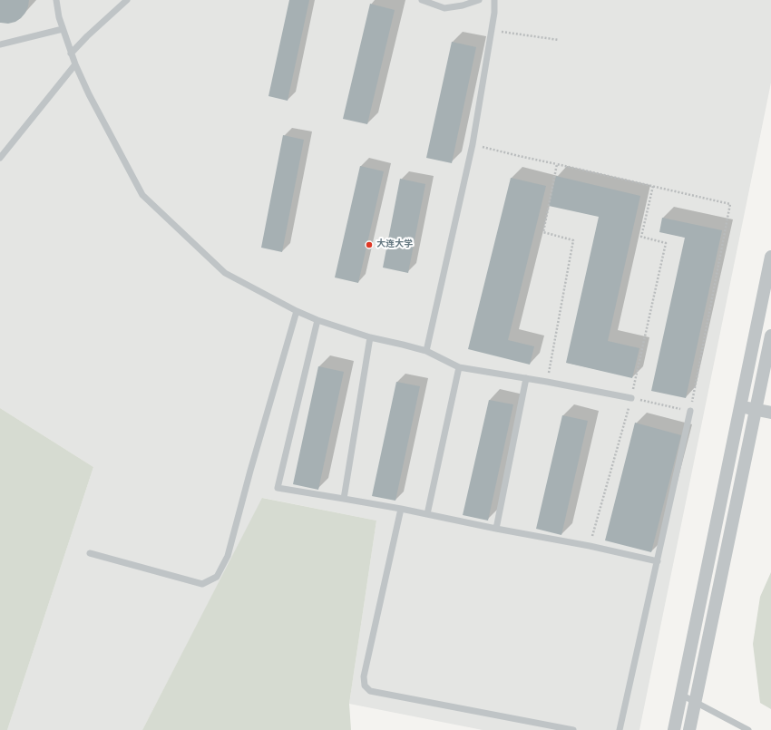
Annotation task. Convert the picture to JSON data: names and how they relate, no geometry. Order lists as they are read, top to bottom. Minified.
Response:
{"places":["大连大学"]}
